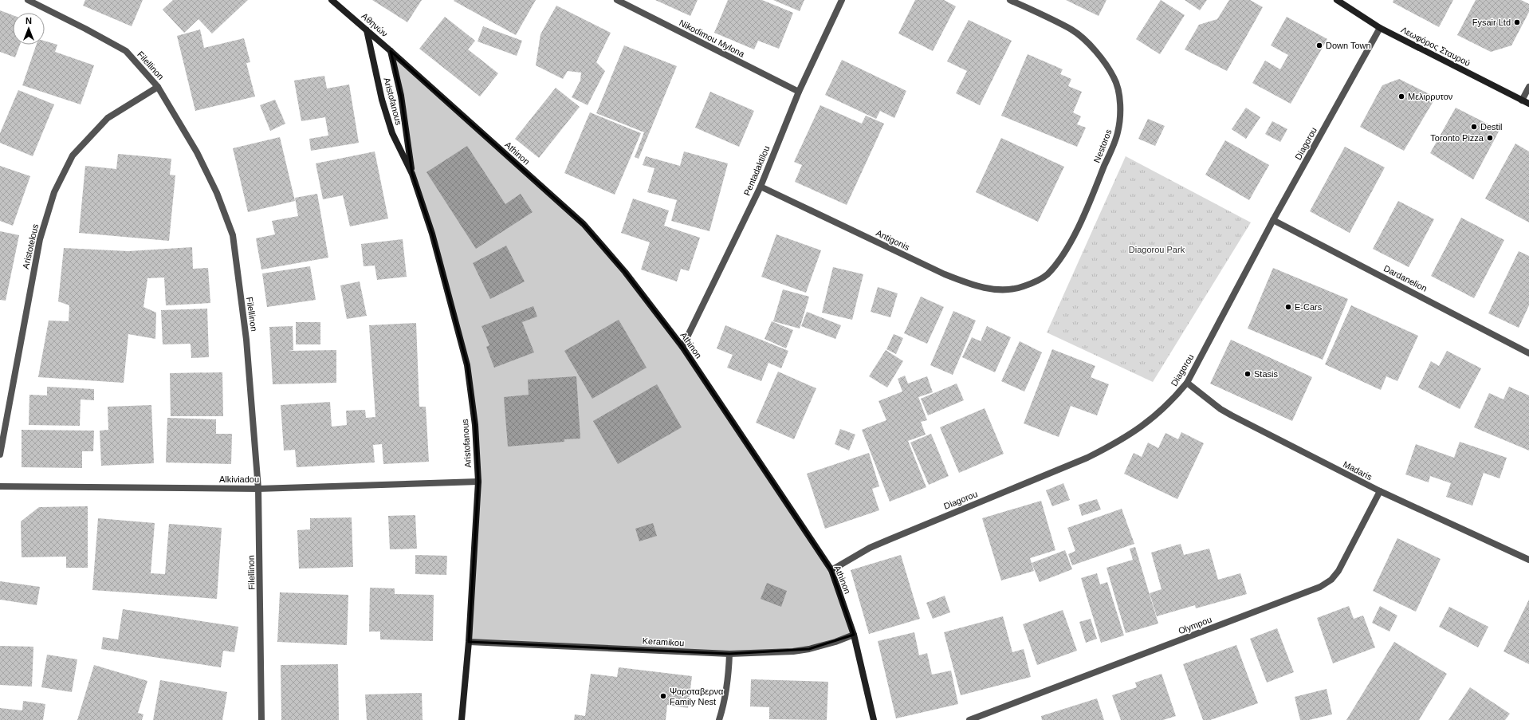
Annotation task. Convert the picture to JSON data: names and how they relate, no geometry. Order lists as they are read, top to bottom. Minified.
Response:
{"streets":{"street":["Αθηνών","Nikodimou Mylona","Λεωφόρος Σταυρού","Filellinon","Aristofanous","Diagorou","Nestoros","Athinon","Pentadaktilou","Antigonis","Aristotelous","Dardanelion","Madaris","Alkiviadou","Olympou","Keramikou"]},"crossings":[["Αθηνών","Aristofanous"],["Αθηνών","Athinon"],["Nikodimou Mylona","Pentadaktilou"],["Λεωφόρος Σταυρού","Diagorou"],["Filellinon","Aristotelous"],["Filellinon","Alkiviadou"],["Aristofanous","Athinon"],["Aristofanous","Alkiviadou"],["Aristofanous","Keramikou"],["Diagorou","Athinon"],["Diagorou","Dardanelion"],["Diagorou","Madaris"],["Nestoros","Antigonis"],["Athinon","Pentadaktilou"],["Athinon","Keramikou"],["Pentadaktilou","Antigonis"],["Madaris","Olympou"]],"parks":["Diagorou Park"],"places":["Fysair Ltd","Down Town","Μελιρρυτον","Destil","Toronto Pizza","E-Cars","Stasis","Ψαροταβερνα Family Nest"],"north":"top"}
